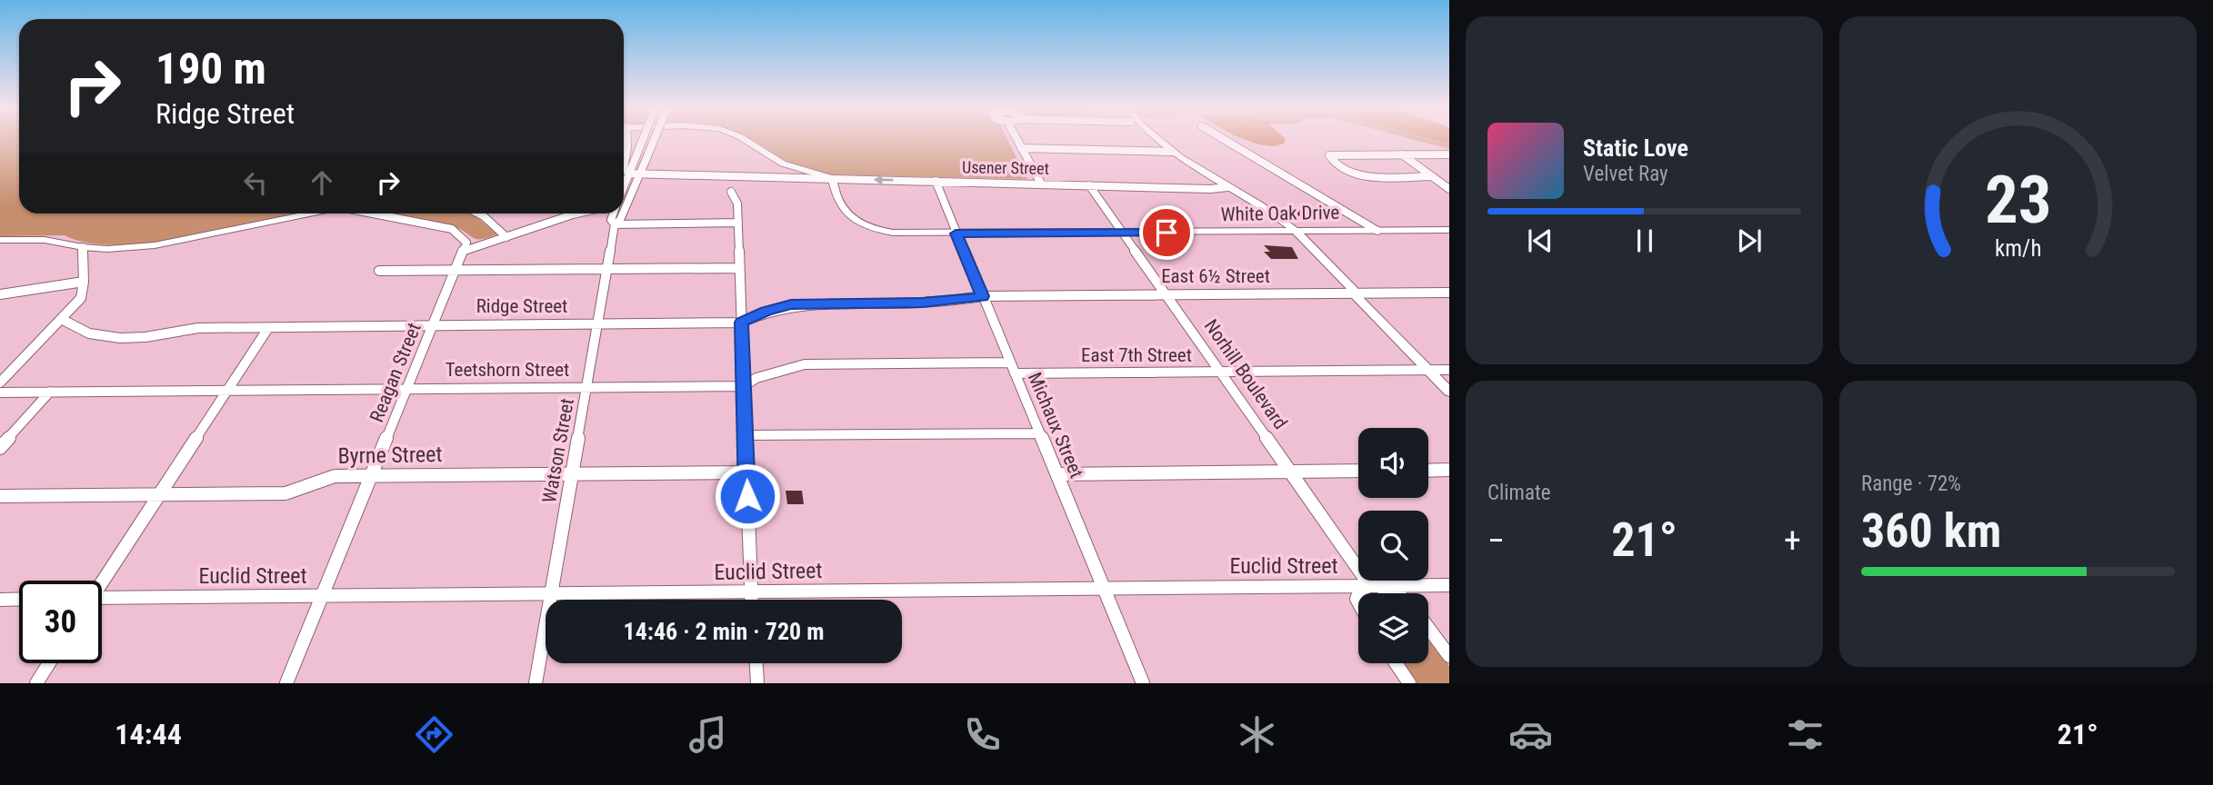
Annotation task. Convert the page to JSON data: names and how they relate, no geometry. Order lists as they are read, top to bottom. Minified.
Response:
{"streets":{"main road":["White Oak Drive"],"street":["Usener Street","East 6½ Street","Ridge Street","East 7th Street","Teetshorn Street","Reagan Street","Norhill Boulevard","Michaux Street","Watson Street","Byrne Street","Euclid Street"]},"crossings":[["Usener Street","White Oak Drive"],["Usener Street","Norhill Boulevard"],["Usener Street","Michaux Street"],["White Oak Drive","Norhill Boulevard"],["White Oak Drive","Michaux Street"],["East 6½ Street","Ridge Street"],["East 6½ Street","Norhill Boulevard"],["East 6½ Street","Michaux Street"],["Ridge Street","Reagan Street"],["Ridge Street","Michaux Street"],["Ridge Street","Watson Street"],["East 7th Street","Teetshorn Street"],["East 7th Street","Norhill Boulevard"],["East 7th Street","Michaux Street"],["Teetshorn Street","Reagan Street"],["Teetshorn Street","Michaux Street"],["Teetshorn Street","Watson Street"],["Reagan Street","Byrne Street"],["Reagan Street","Euclid Street"],["Norhill Boulevard","Euclid Street"],["Michaux Street","Euclid Street"],["Watson Street","Byrne Street"],["Watson Street","Euclid Street"]],"page":{"turn":["190 m","Ridge Street"],"song":["Static Love","Velvet Ray"],"tile":["Climate",["Range · 72%","360 km"]],"heat":["−","21°","+"],"limit":"30","trip":"14:46 · 2 min · 720 m","tabs":["14:44","21°"],"gauge":["23","km/h"]}}
